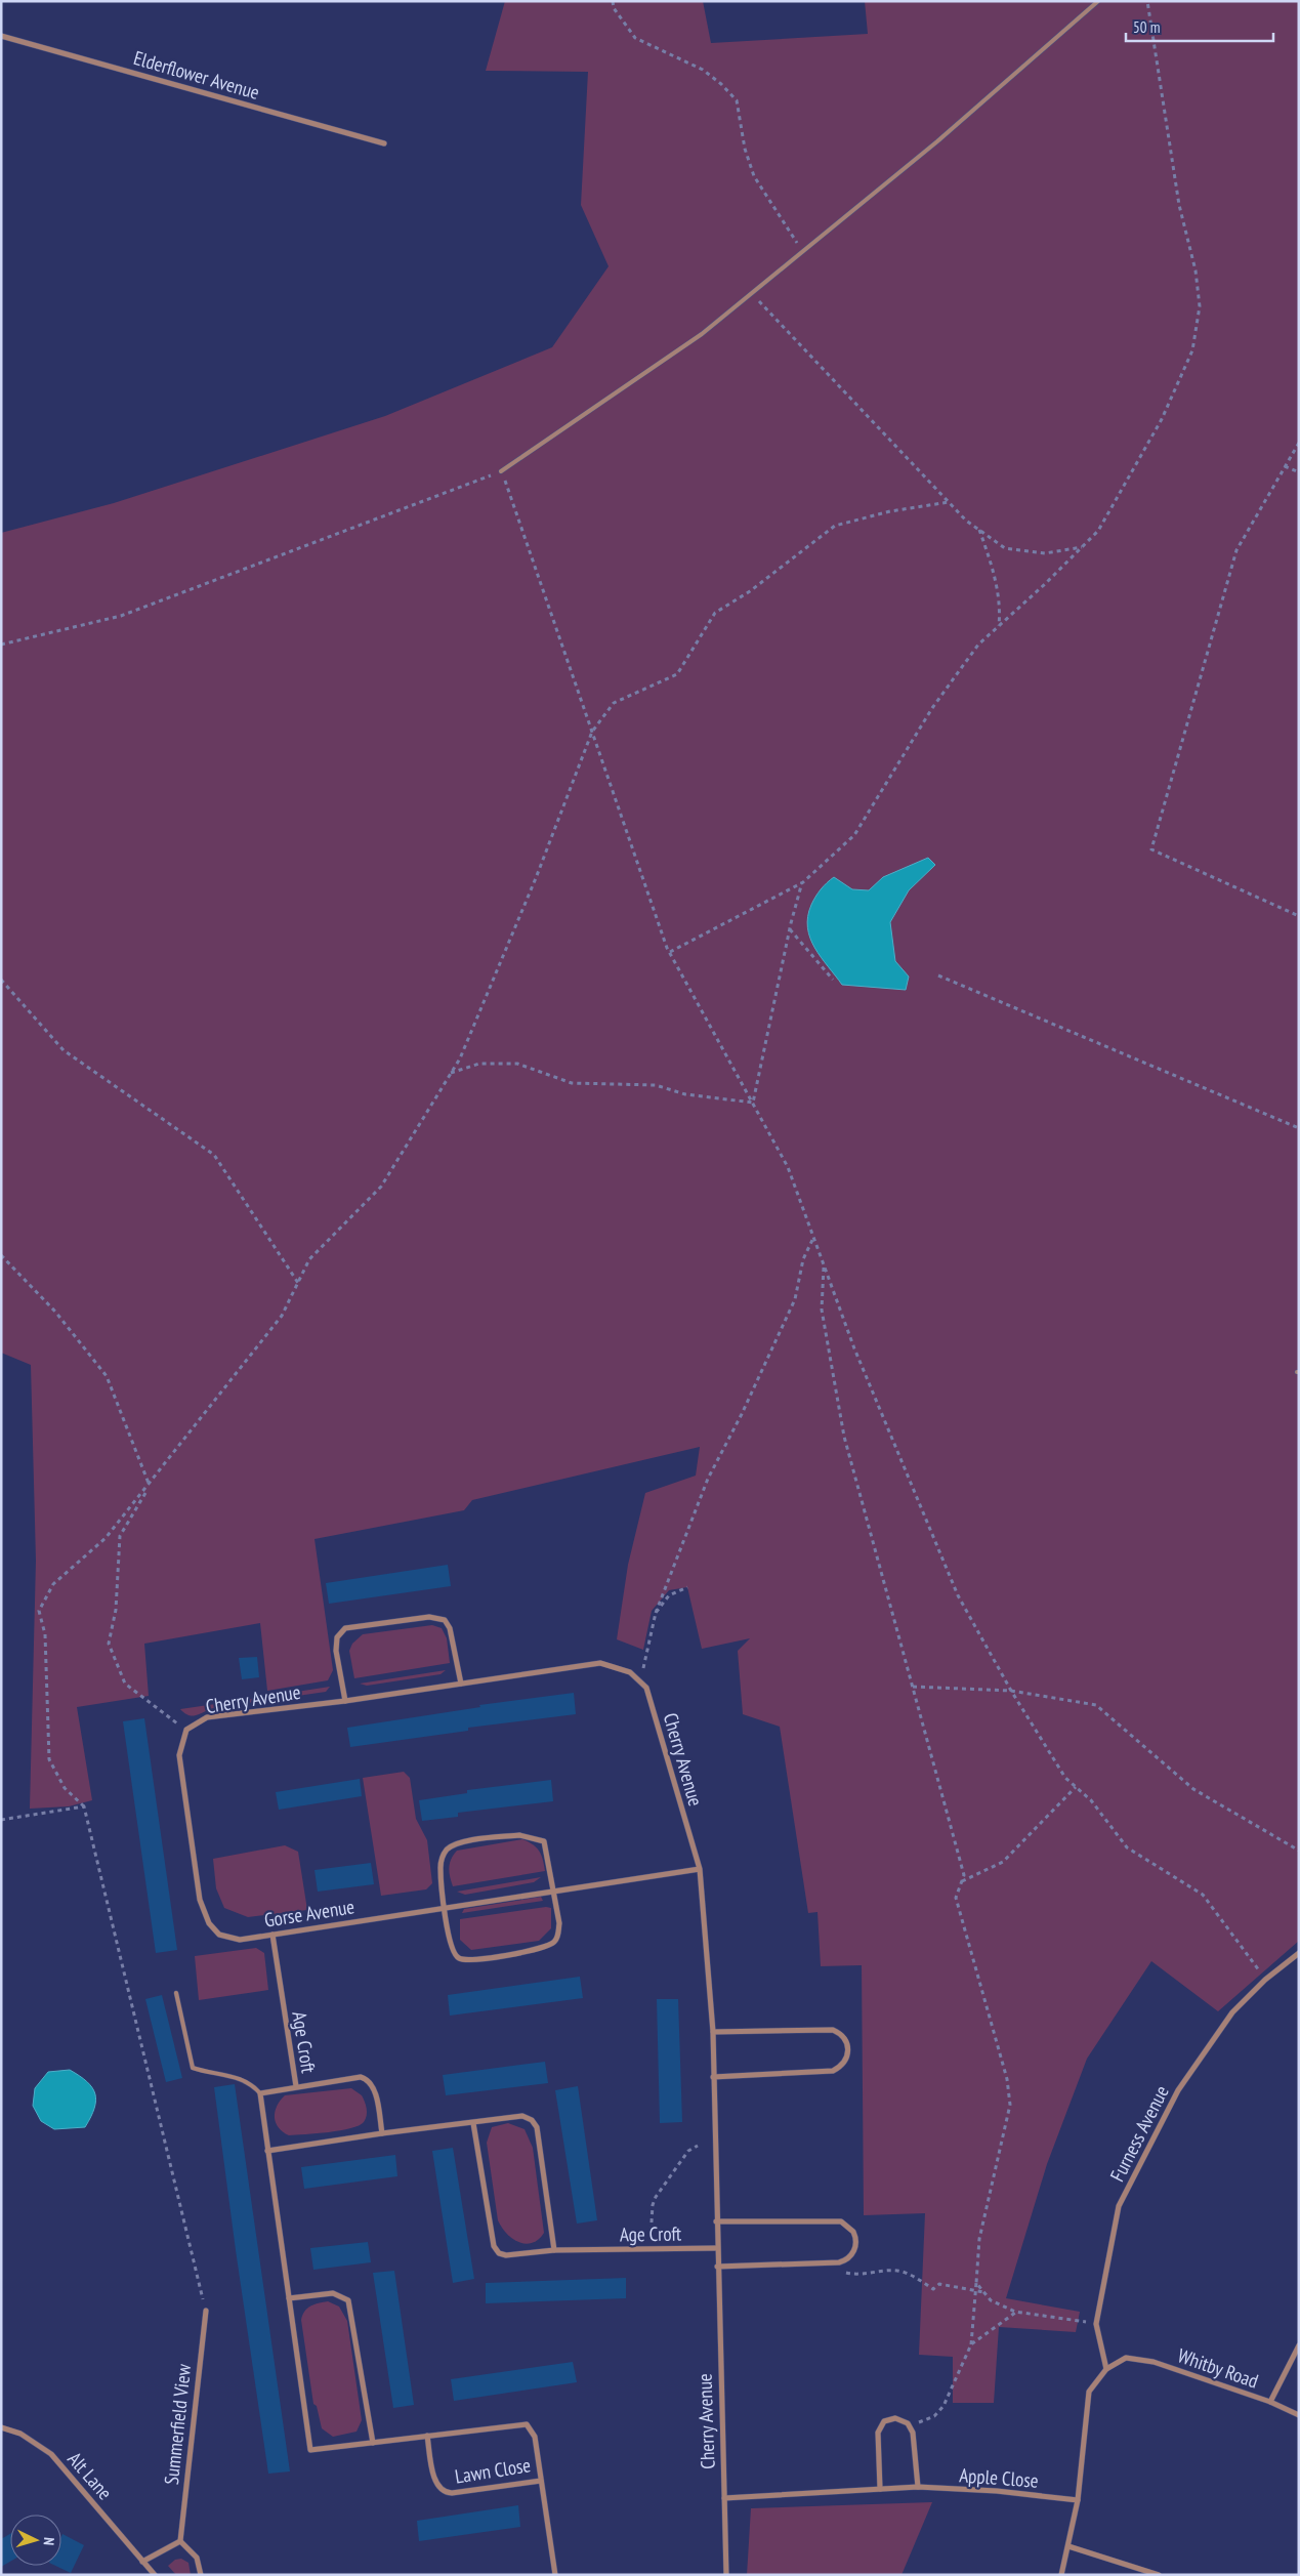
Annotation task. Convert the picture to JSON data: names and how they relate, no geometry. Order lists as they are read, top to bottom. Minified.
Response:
{"streets":{"street":["Elderflower Avenue","Cherry Avenue","Gorse Avenue","Age Croft","Furness Avenue","Whitby Road","Summerfield View","Lawn Close","Alt Lane","Apple Close"]},"crossings":[["Cherry Avenue","Gorse Avenue"],["Cherry Avenue","Age Croft"],["Cherry Avenue","Apple Close"],["Gorse Avenue","Age Croft"],["Furness Avenue","Whitby Road"]],"scale_bar":"50 m","north":"right"}
